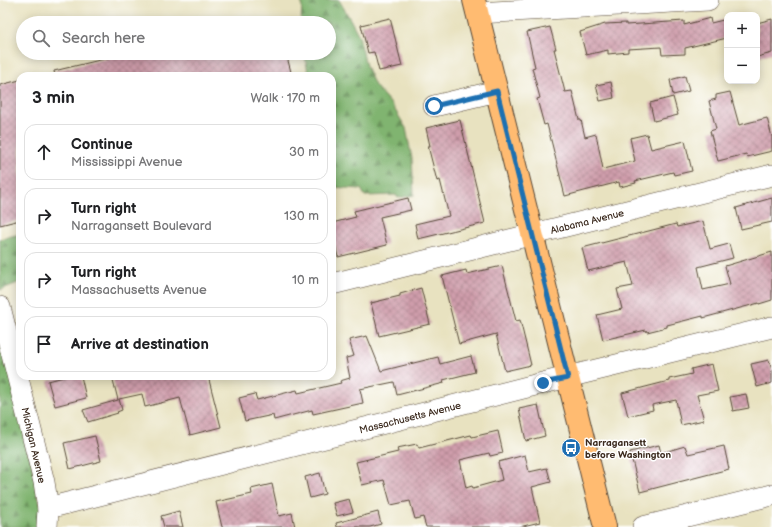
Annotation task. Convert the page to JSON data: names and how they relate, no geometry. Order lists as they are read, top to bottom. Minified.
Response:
{"streets":{"street":["Alabama Avenue","Massachusetts Avenue","Michigan Avenue"]},"crossings":[["Massachusetts Avenue","Michigan Avenue"]],"places":{"bus stop":["Narragansett before Washington"]},"page":{"map_buttons":["+","−"],"search":"Search here","heading":["3 min","Walk · 170 m"],"list":[["Continue","Mississippi Avenue","30 m"],["Turn right","Narragansett Boulevard","130 m"],["Turn right","Massachusetts Avenue","10 m"],"Arrive at destination"]}}
